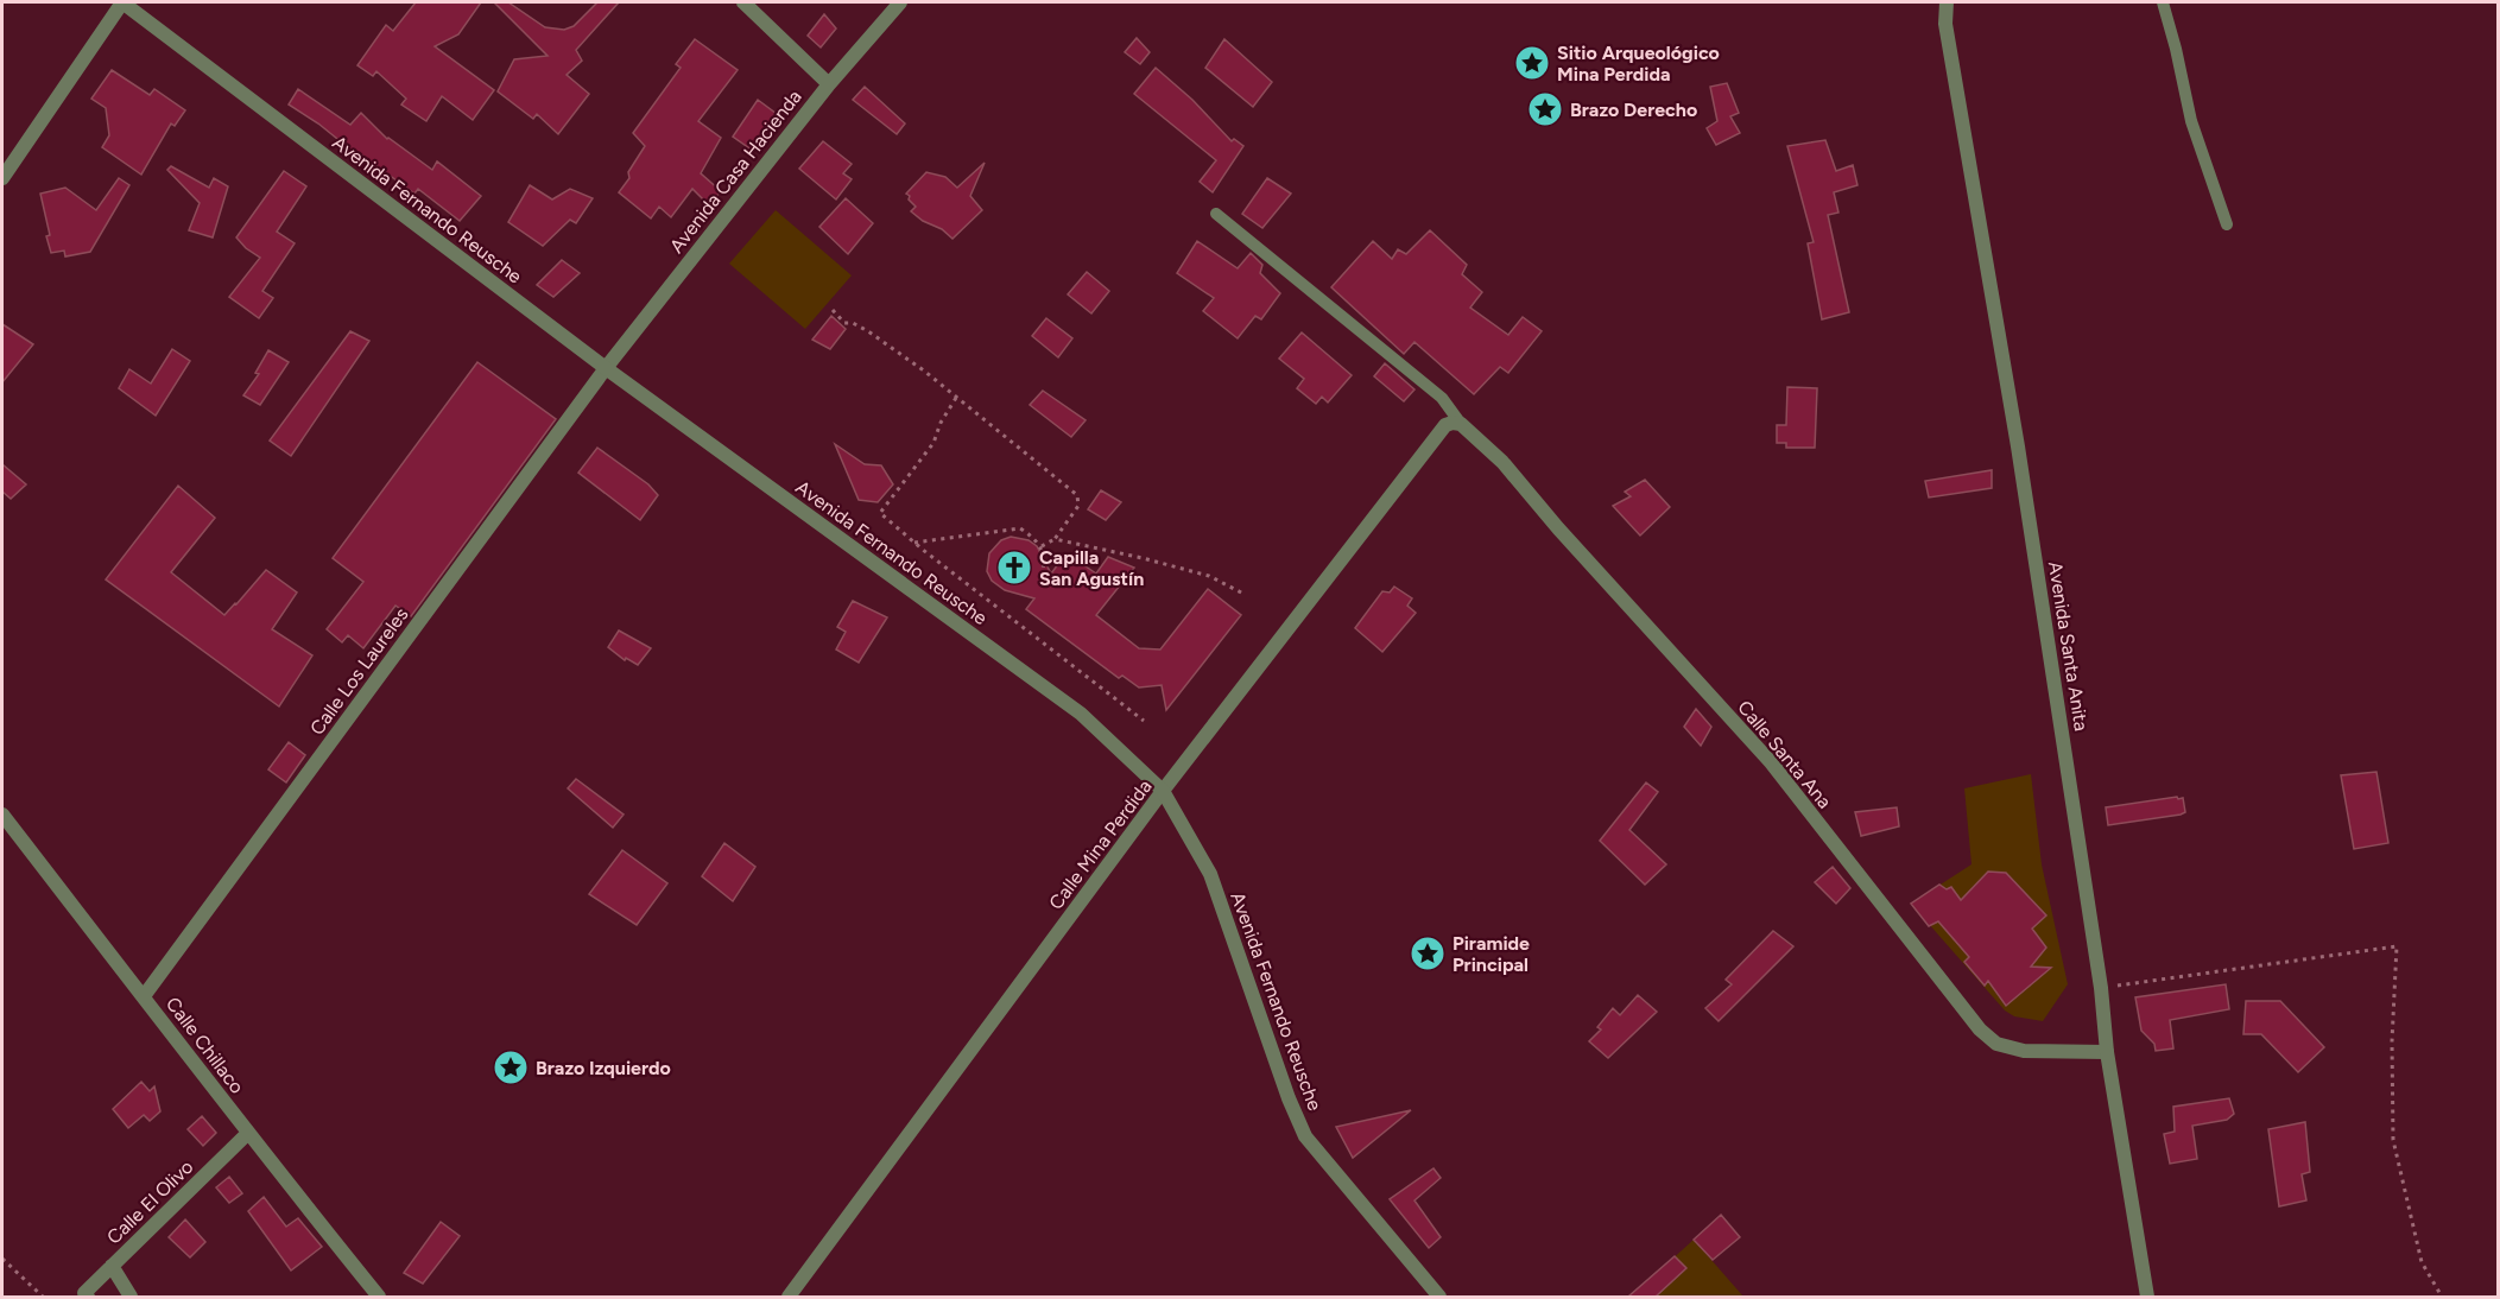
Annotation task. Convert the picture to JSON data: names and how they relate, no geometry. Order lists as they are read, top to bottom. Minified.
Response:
{"streets":{"street":["Avenida Casa Hacienda","Avenida Fernando Reusche","Avenida Santa Anita","Calle Los Laureles","Calle Santa Ana","Calle Mina Perdida","Calle Chillaco","Calle El Olivo"]},"crossings":[["Avenida Casa Hacienda","Avenida Fernando Reusche"],["Avenida Casa Hacienda","Calle Los Laureles"],["Avenida Fernando Reusche","Calle Los Laureles"],["Avenida Fernando Reusche","Calle Mina Perdida"],["Avenida Santa Anita","Calle Santa Ana"],["Calle Los Laureles","Calle Chillaco"],["Calle Santa Ana","Calle Mina Perdida"],["Calle Chillaco","Calle El Olivo"]],"places":{"place":["Sitio Arqueológico Mina Perdida","Brazo Derecho","Piramide Principal","Brazo Izquierdo"],"church":["Capilla San Agustín"]}}
